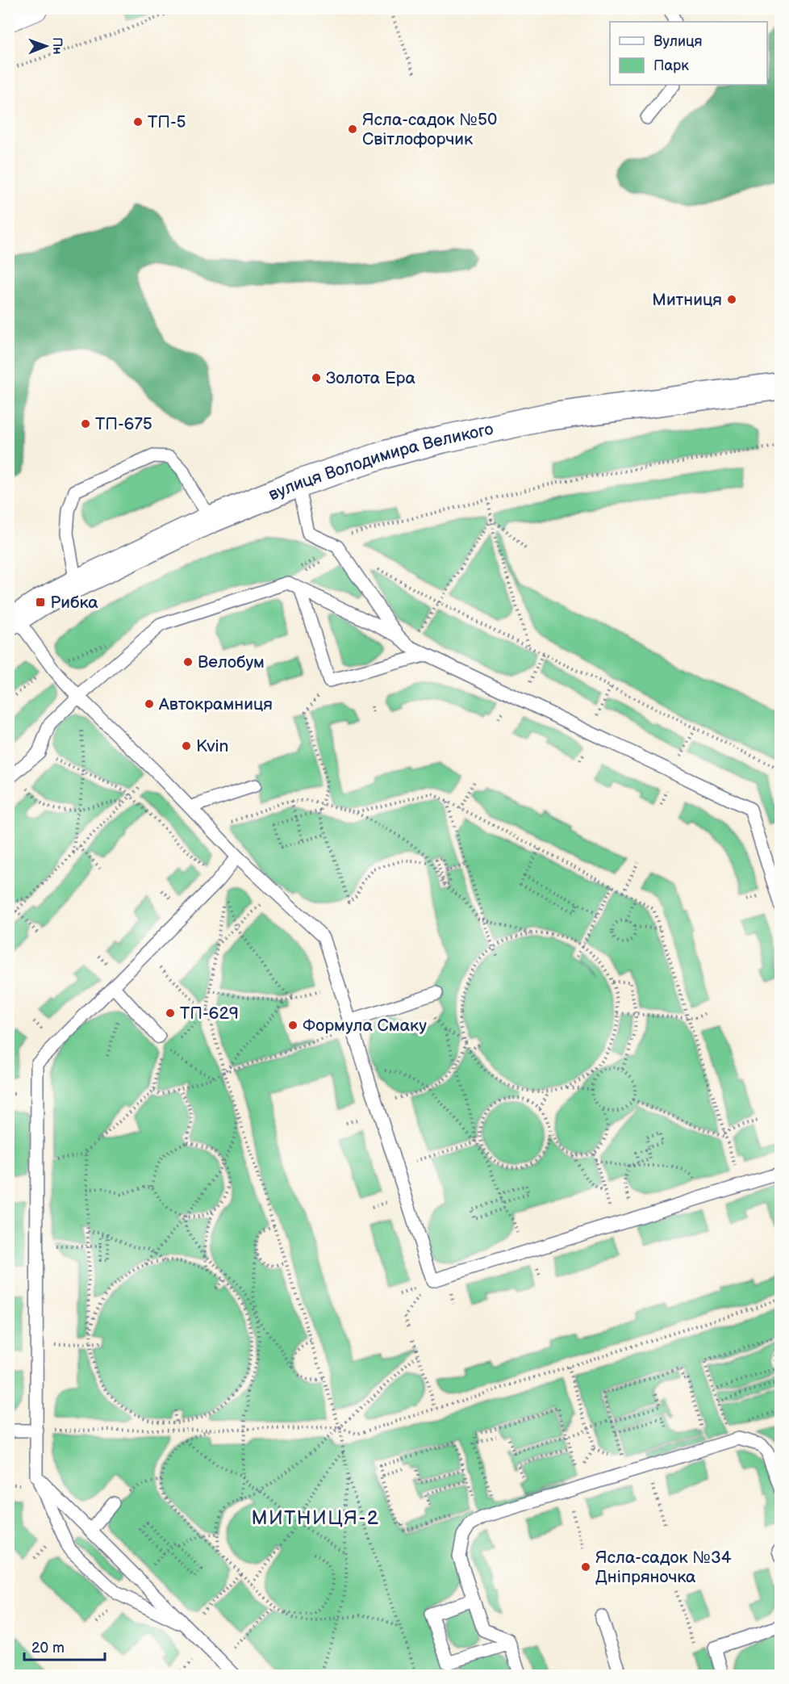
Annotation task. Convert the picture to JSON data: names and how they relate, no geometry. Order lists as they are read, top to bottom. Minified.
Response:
{"streets":{"main road":["вулиця Володимира Великого"]},"districts":["МИТНИЦЯ-2"],"places":{"other":["ТП-5","Ясла-садок №50 Світлофорчик","Митниця","Золота Ера","ТП-675","Велобум","Автокрамниця","Kvin","ТП-629","Формула Смаку","Ясла-садок №34 Дніпряночка"],"transit":["Рибка"]},"legend":["Вулиця","Парк"],"scale_bar":"20 m","north":"right"}
